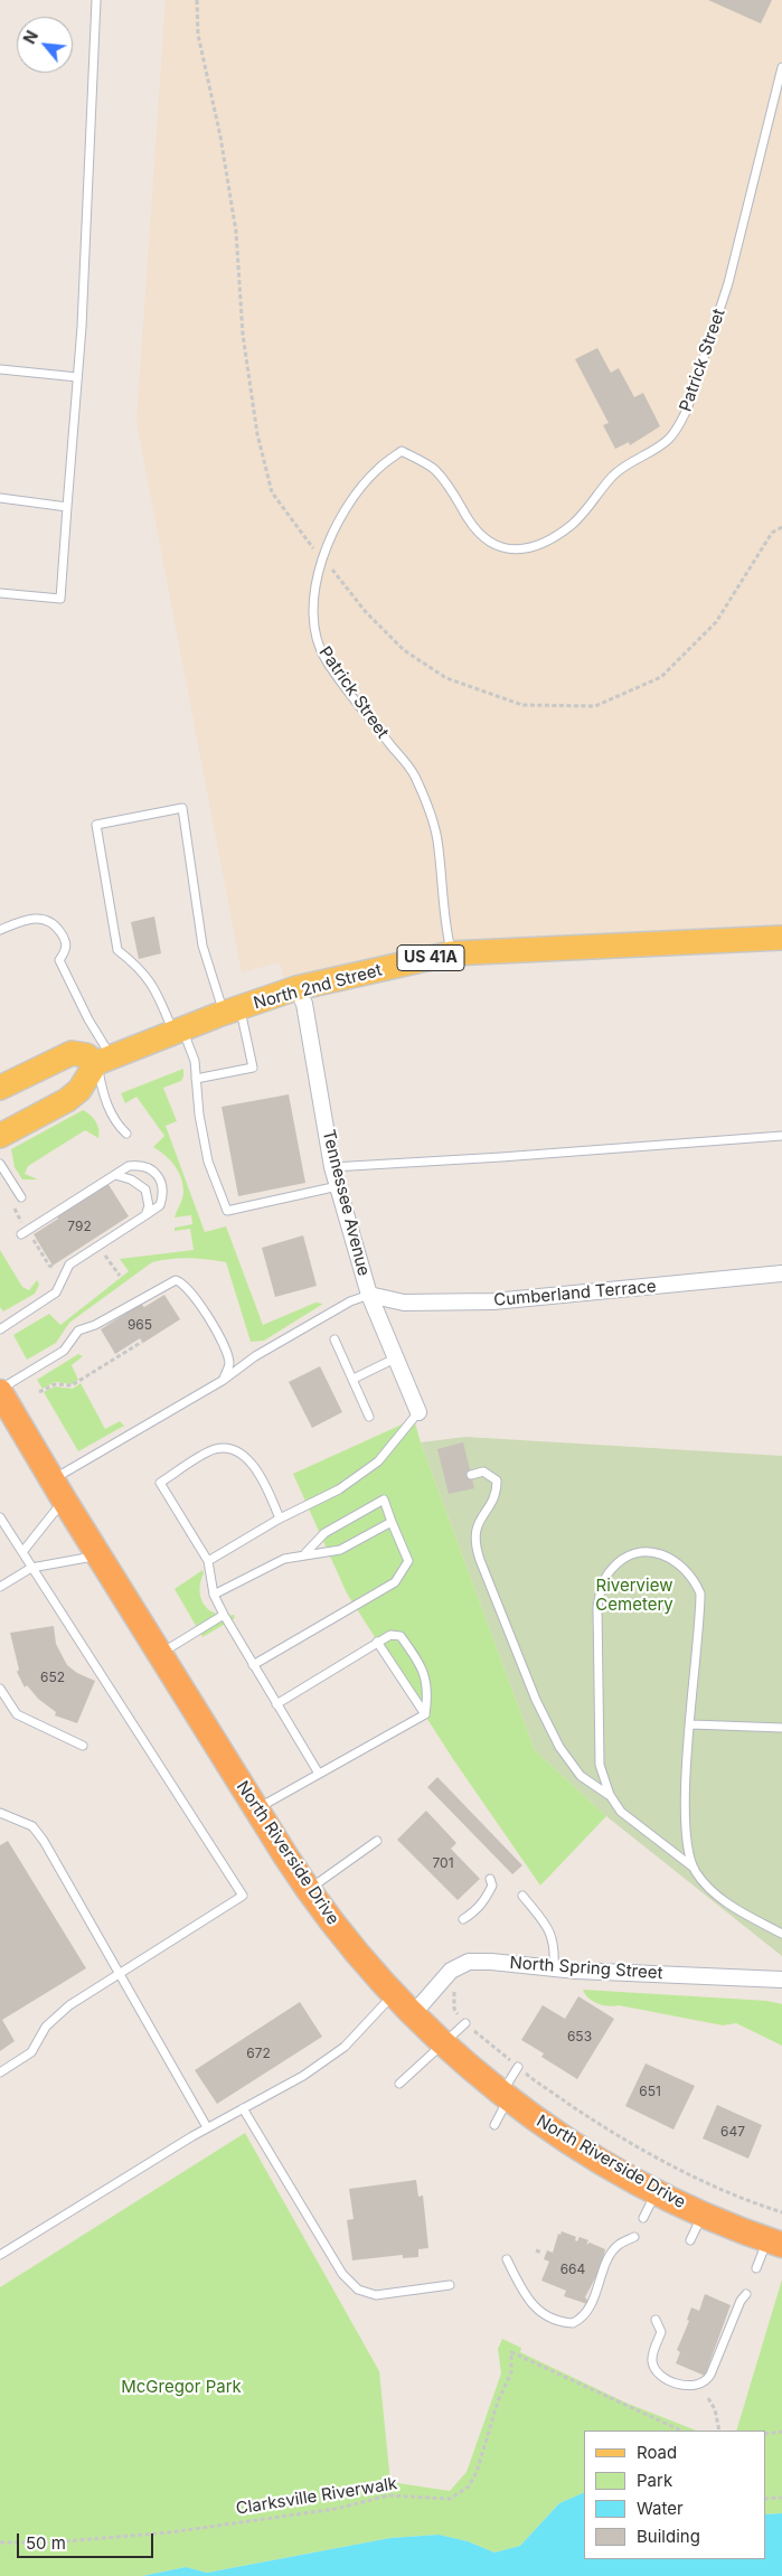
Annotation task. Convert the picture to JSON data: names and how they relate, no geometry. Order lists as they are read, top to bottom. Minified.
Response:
{"streets":{"highway":["North Riverside Drive"],"main road":["US 41A","North 2nd Street"],"street":["Tennessee Avenue","Cumberland Terrace","North Spring Street"],"lane":["Patrick Street"],"path":["Clarksville Riverwalk"]},"crossings":[["Patrick Street","North 2nd Street"],["North 2nd Street","Tennessee Avenue"],["Tennessee Avenue","Cumberland Terrace"],["North Riverside Drive","North Spring Street"]],"parks":["Riverview Cemetery","McGregor Park"],"house_numbers":["792","965","652","701","653","672","651","647","664"],"legend":["Road","Park","Water","Building"],"scale_bar":"50 m","north":"top left"}
